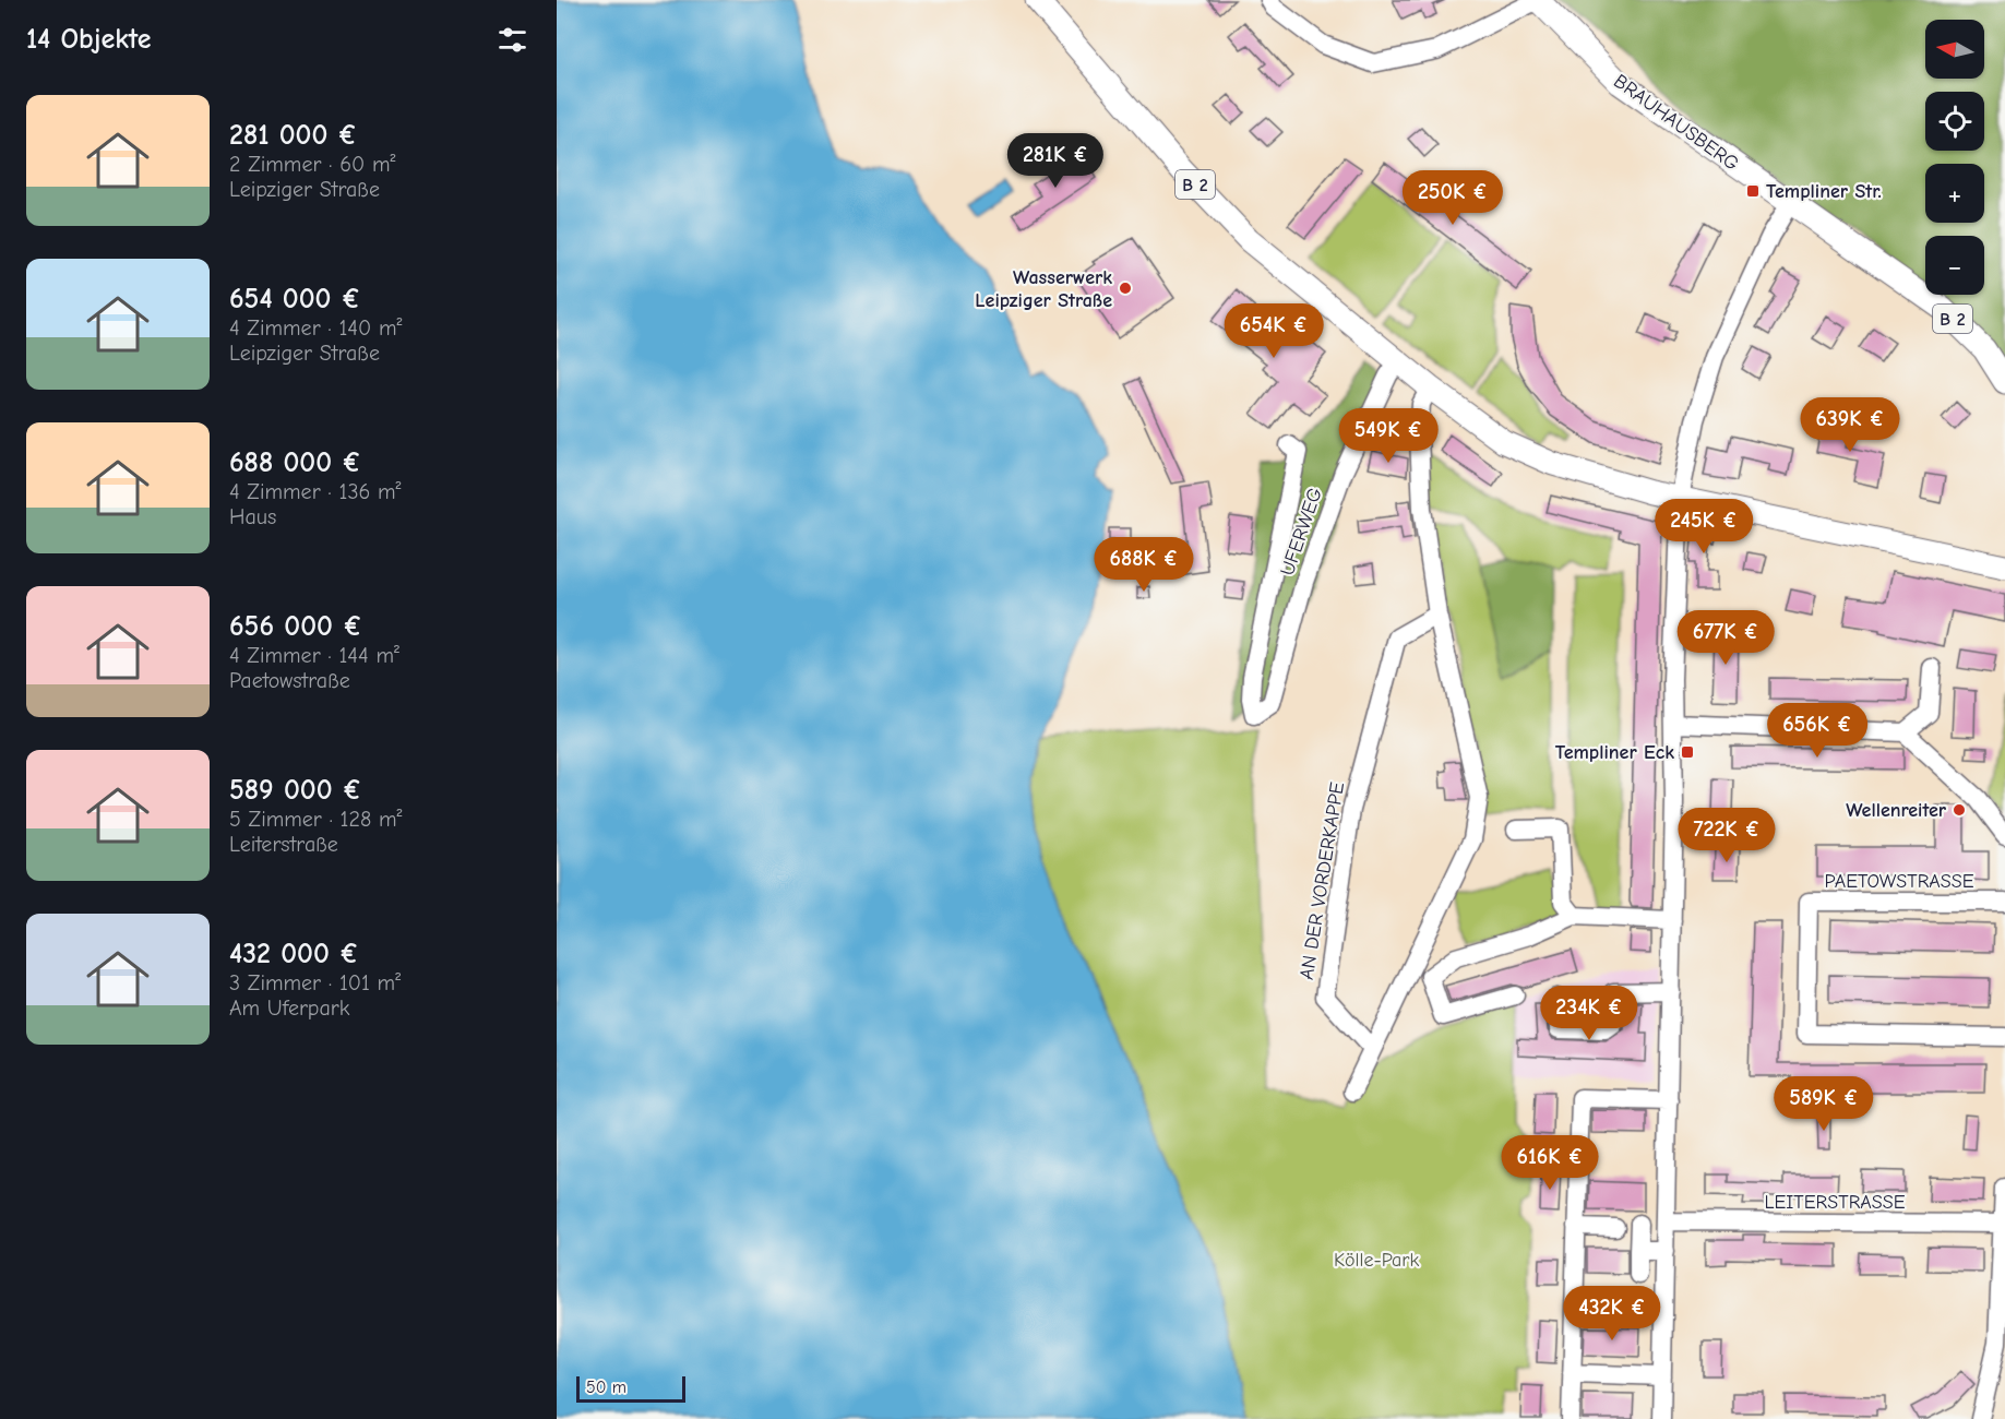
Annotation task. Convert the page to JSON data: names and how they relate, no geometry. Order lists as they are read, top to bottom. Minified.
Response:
{"streets":{"main road":["BRAUHAUSBERG","B 2"],"street":["UFERWEG","AN DER VORDERKAPPE","PAETOWSTRASSE","LEITERSTRASSE"]},"crossings":[["B 2","UFERWEG"]],"parks":["Kölle-Park"],"places":{"transit":["Templiner Str.","Templiner Eck"],"other":["Wasserwerk Leipziger Straße","Wellenreiter"]},"scale_bar":"50 m","north":"left","page":{"heading":"14 Objekte","map_buttons":["+","−"],"list":[{"name":"281 000 €","note":"2 Zimmer · 60 m² · Leipziger Straße"},{"name":"654 000 €","note":"4 Zimmer · 140 m² · Leipziger Straße"},{"name":"688 000 €","note":"4 Zimmer · 136 m² · Haus"},{"name":"656 000 €","note":"4 Zimmer · 144 m² · Paetowstraße"},{"name":"589 000 €","note":"5 Zimmer · 128 m² · Leiterstraße"},{"name":"432 000 €","note":"3 Zimmer · 101 m² · Am Uferpark"}],"price":["281K €","250K €","654K €","639K €","549K €","245K €","688K €","677K €","656K €","722K €","234K €","589K €","616K €","432K €"],"scale":"50 m"}}
